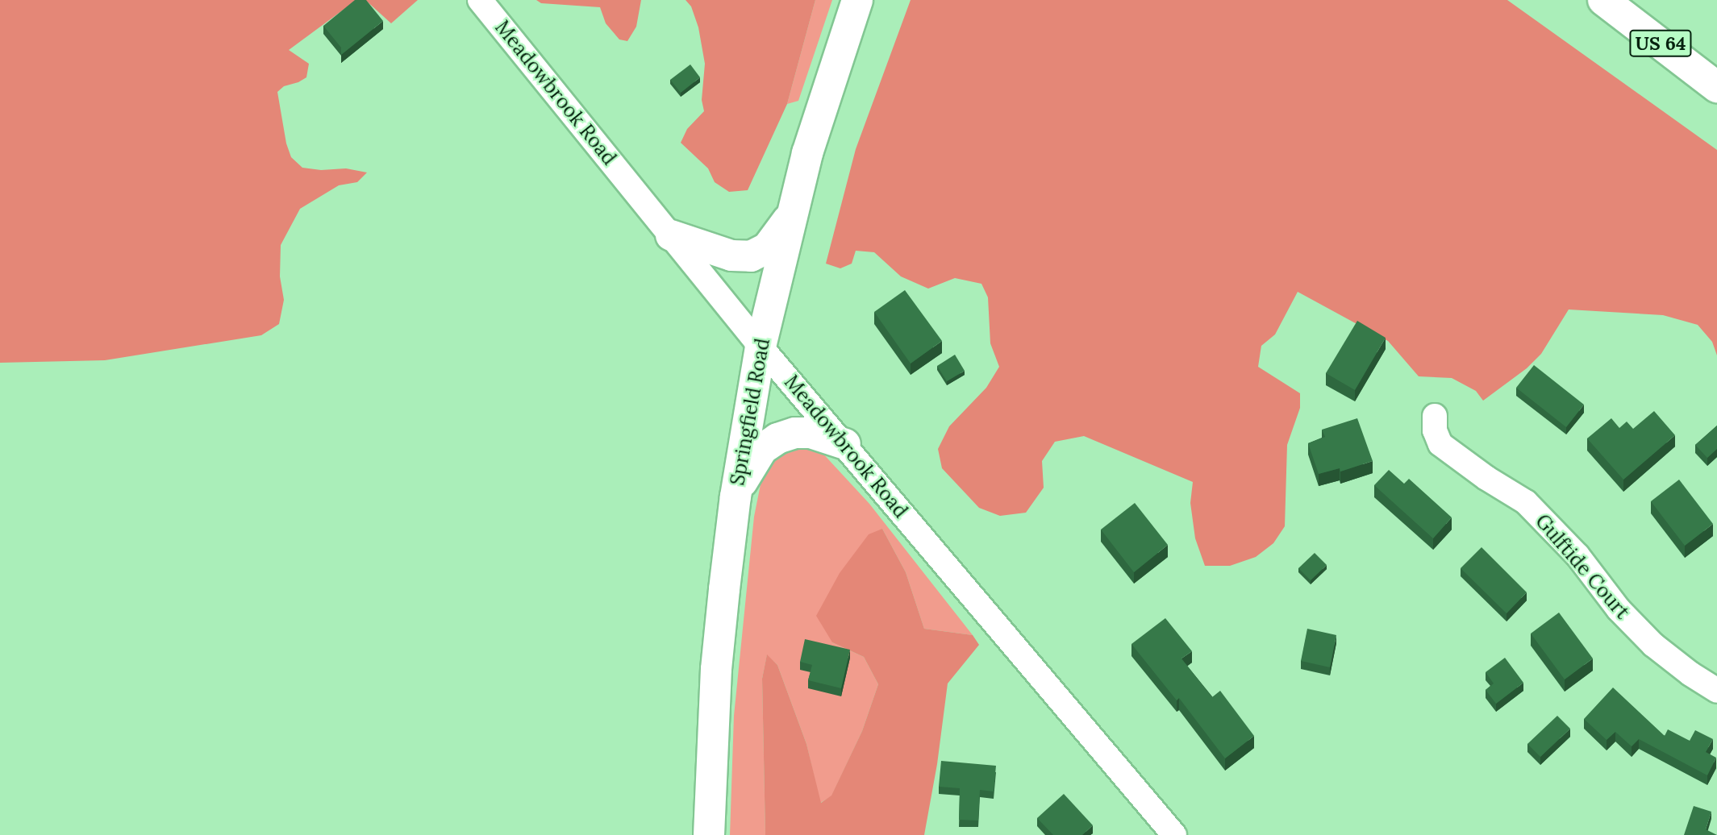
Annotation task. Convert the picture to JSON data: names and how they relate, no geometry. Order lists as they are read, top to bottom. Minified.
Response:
{"streets":{"main road":["US 64","Springfield Road"],"street":["Meadowbrook Road","Gulftide Court"]},"crossings":[["Meadowbrook Road","Springfield Road"]]}
